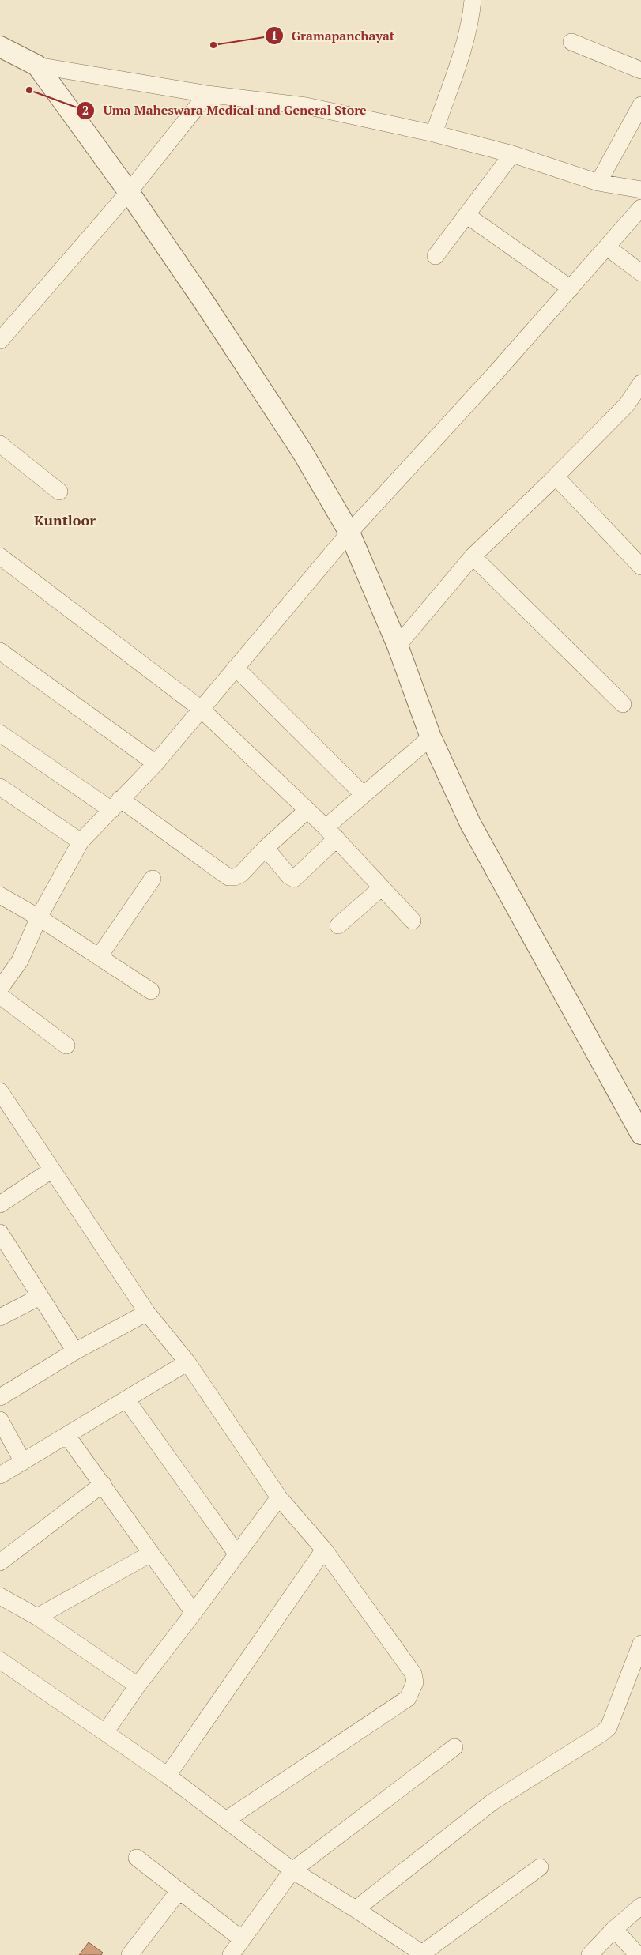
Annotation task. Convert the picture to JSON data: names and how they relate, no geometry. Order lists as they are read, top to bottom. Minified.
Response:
{"districts":["Kuntloor"],"places":["Gramapanchayat","Uma Maheswara Medical and General Store"]}
